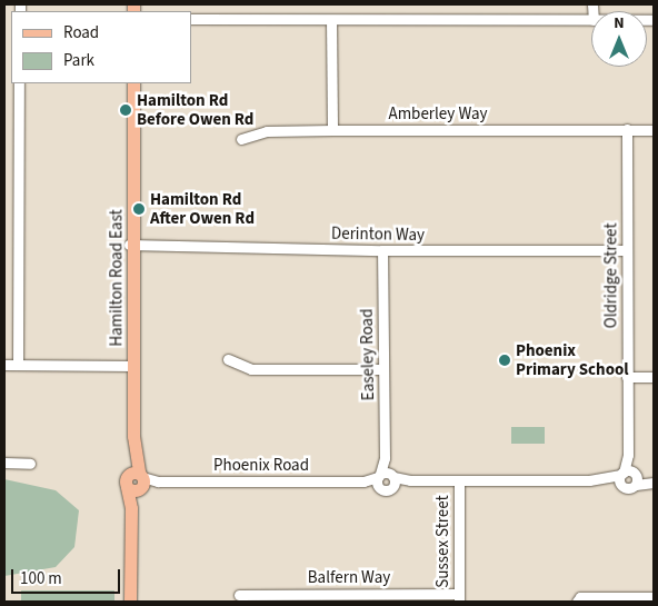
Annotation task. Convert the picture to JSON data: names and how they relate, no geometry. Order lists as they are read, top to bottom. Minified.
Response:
{"streets":{"main road":["Hamilton Road East"],"street":["Amberley Way","Derinton Way","Oldridge Street","Easeley Road","Phoenix Road","Sussex Street","Balfern Way"]},"crossings":[["Amberley Way","Oldridge Street"],["Derinton Way","Oldridge Street"],["Derinton Way","Hamilton Road East"],["Derinton Way","Easeley Road"],["Hamilton Road East","Phoenix Road"],["Easeley Road","Phoenix Road"],["Sussex Street","Balfern Way"]],"places":["Hamilton Rd Before Owen Rd","Hamilton Rd After Owen Rd","Phoenix Primary School"],"legend":["Road","Park"],"scale_bar":"100 m","north":"top"}
